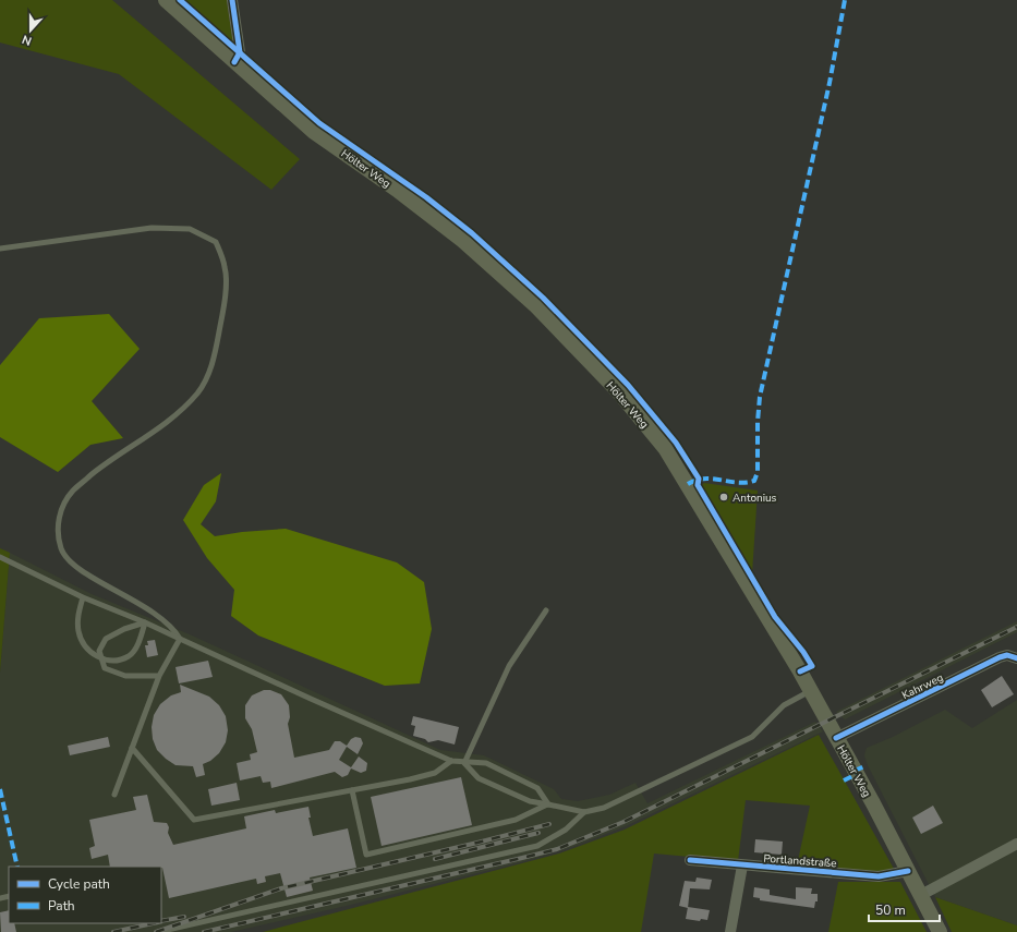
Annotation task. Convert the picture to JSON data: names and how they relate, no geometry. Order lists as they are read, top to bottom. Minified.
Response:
{"streets":{"main road":["Hölter Weg"],"street":["Kahrweg","Portlandstraße"]},"crossings":[["Hölter Weg","Kahrweg"],["Hölter Weg","Portlandstraße"]],"places":["Antonius"],"legend":["Cycle path","Path"],"scale_bar":"50 m","north":"bottom"}
